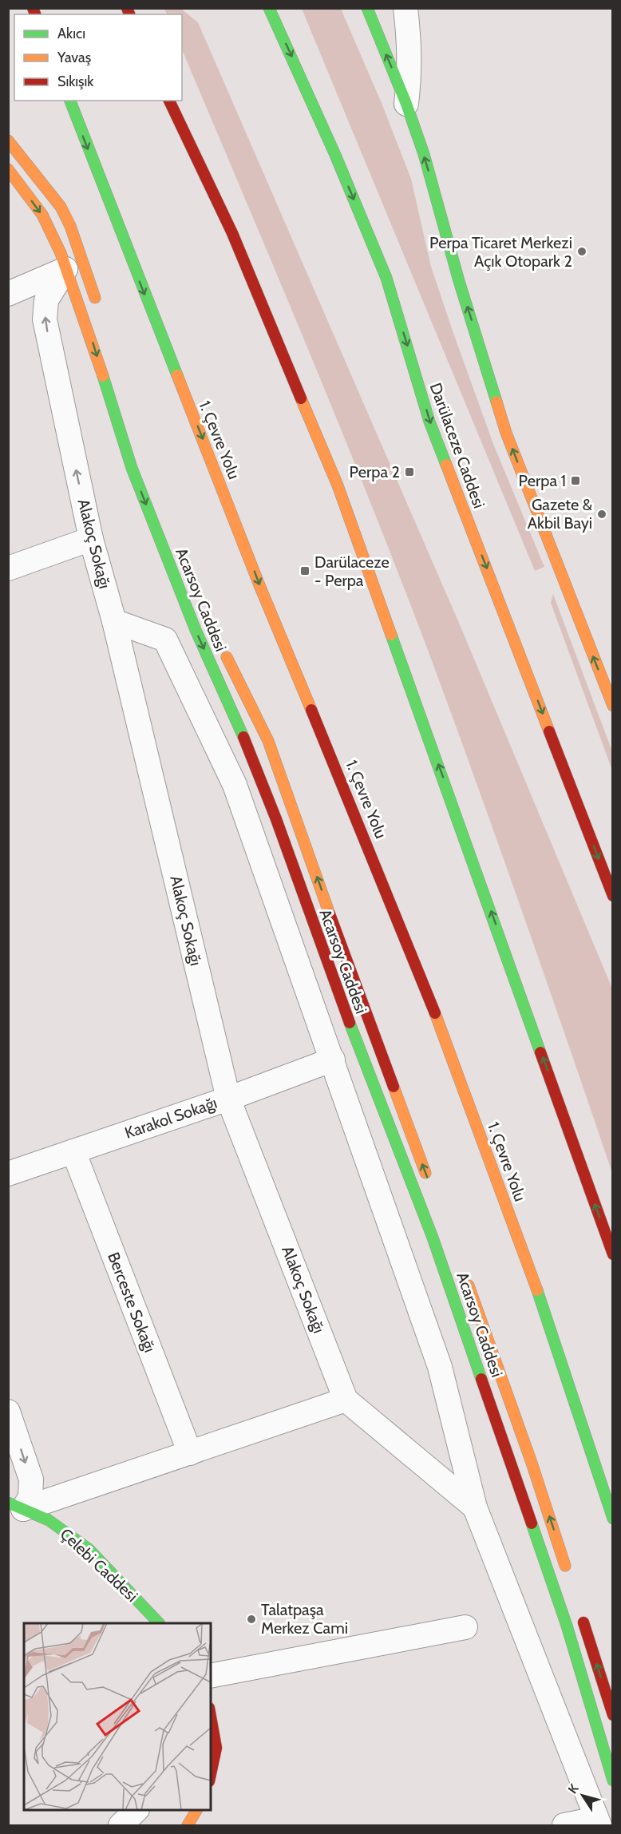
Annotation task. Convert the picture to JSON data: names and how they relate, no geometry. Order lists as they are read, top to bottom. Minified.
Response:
{"streets":{"main road":["1. Çevre Yolu","Darülaceze Caddesi","Acarsoy Caddesi","Çelebi Caddesi"],"street":["Alakoç Sokağı","Karakol Sokağı","Berceste Sokağı"]},"crossings":[["Alakoç Sokağı","Acarsoy Caddesi"],["Alakoç Sokağı","Karakol Sokağı"],["Karakol Sokağı","Berceste Sokağı"]],"places":{"other":["Perpa Ticaret Merkezi Açık Otopark 2","Gazete & Akbil Bayi","Talatpaşa Merkez Cami"],"transit":["Perpa 2","Perpa 1","Darülaceze - Perpa"]},"legend":["Akıcı","Yavaş","Sıkışık"],"north":"top left"}
